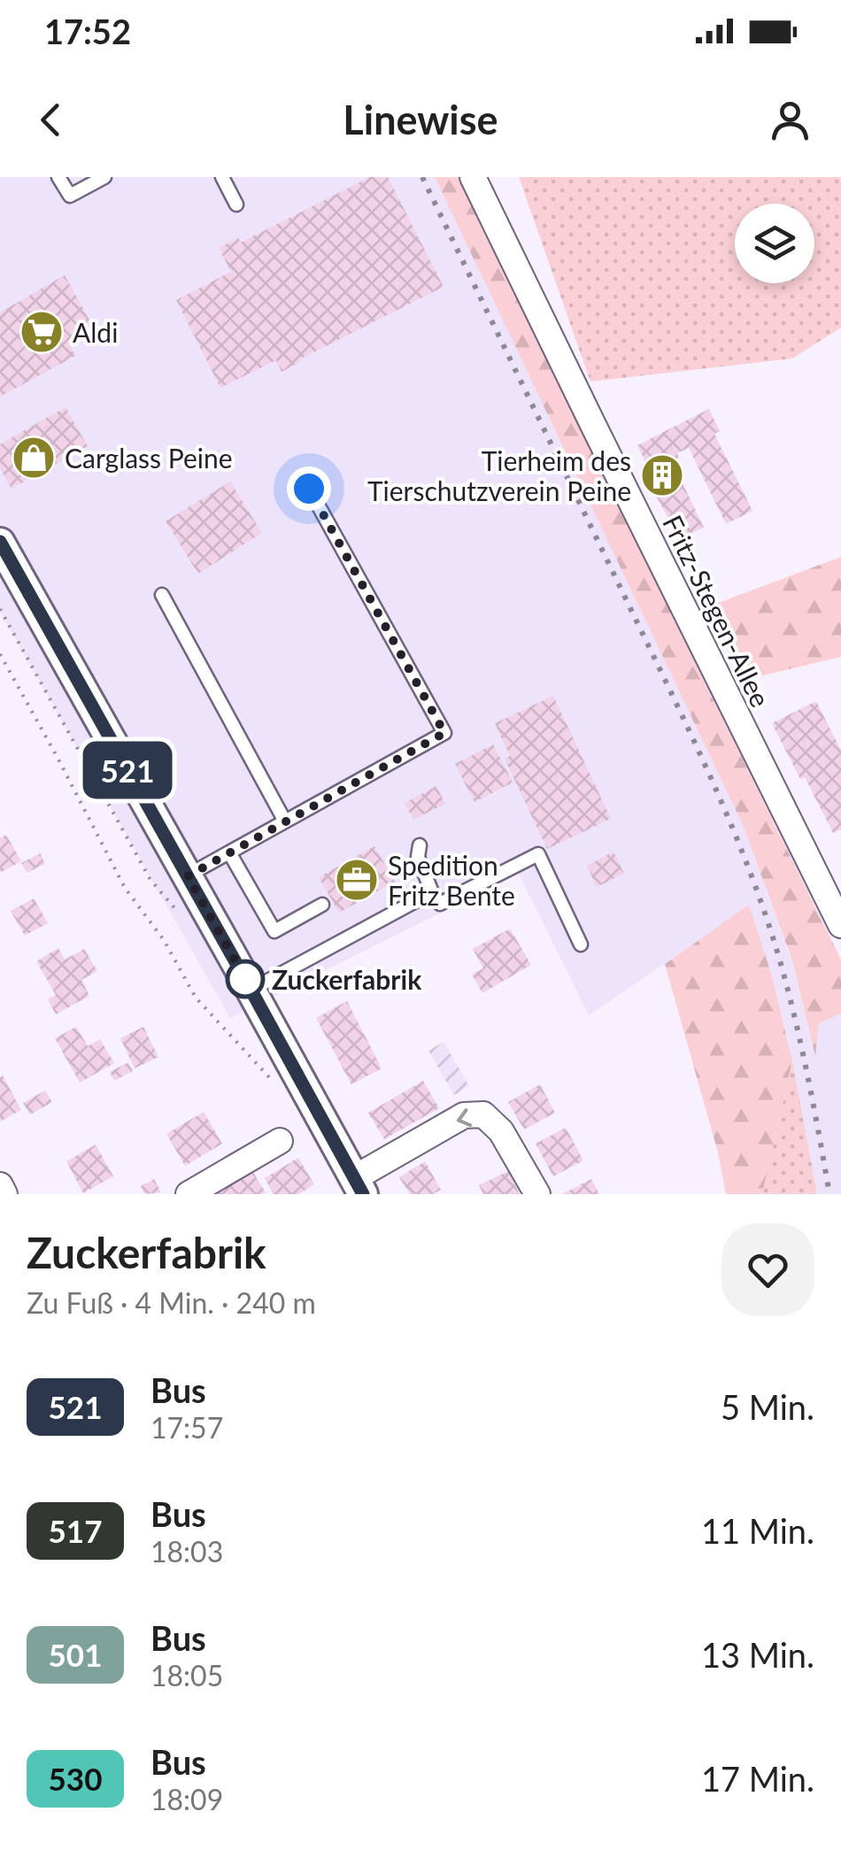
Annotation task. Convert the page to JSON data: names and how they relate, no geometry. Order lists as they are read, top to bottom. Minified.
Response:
{"streets":{"street":["Fritz-Stegen-Allee"]},"places":{"supermarket":["Aldi"],"shop":["Carglass Peine"],"building":["Tierheim des Tierschutzverein Peine"],"office":["Spedition Fritz Bente"],"other":["Zuckerfabrik"]},"lines":["bus line 521"],"page":{"status":"17:52","header":"Linewise","on_map":"521","heading":["Zuckerfabrik","Zu Fuß · 4 Min. · 240 m"],"list":[{"mark":"521","name":"Bus","note":"17:57","value":"5 Min."},{"mark":"517","name":"Bus","note":"18:03","value":"11 Min."},{"mark":"501","name":"Bus","note":"18:05","value":"13 Min."},{"mark":"530","name":"Bus","note":"18:09","value":"17 Min."}]}}
